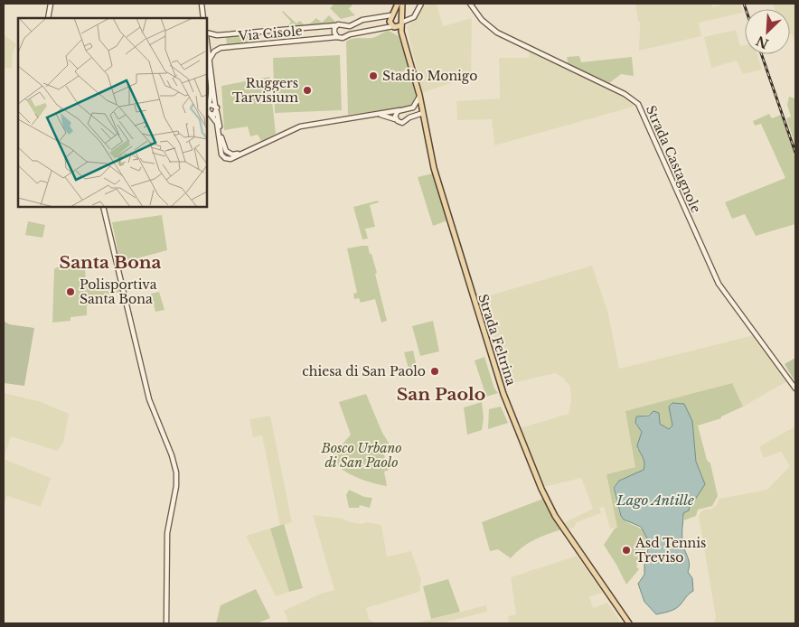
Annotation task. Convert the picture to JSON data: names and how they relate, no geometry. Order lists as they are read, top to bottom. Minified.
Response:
{"streets":{"main road":["Strada Feltrina"],"street":["Via Cisole","Strada Castagnole"]},"crossings":[["Via Cisole","Strada Feltrina"]],"districts":["Santa Bona","San Paolo"],"water":["Lago Antille"],"parks":["Bosco Urbano di San Paolo"],"places":["Stadio Monigo","Ruggers Tarvisium","Polisportiva Santa Bona","chiesa di San Paolo","Asd Tennis Treviso"],"north":"bottom left"}
